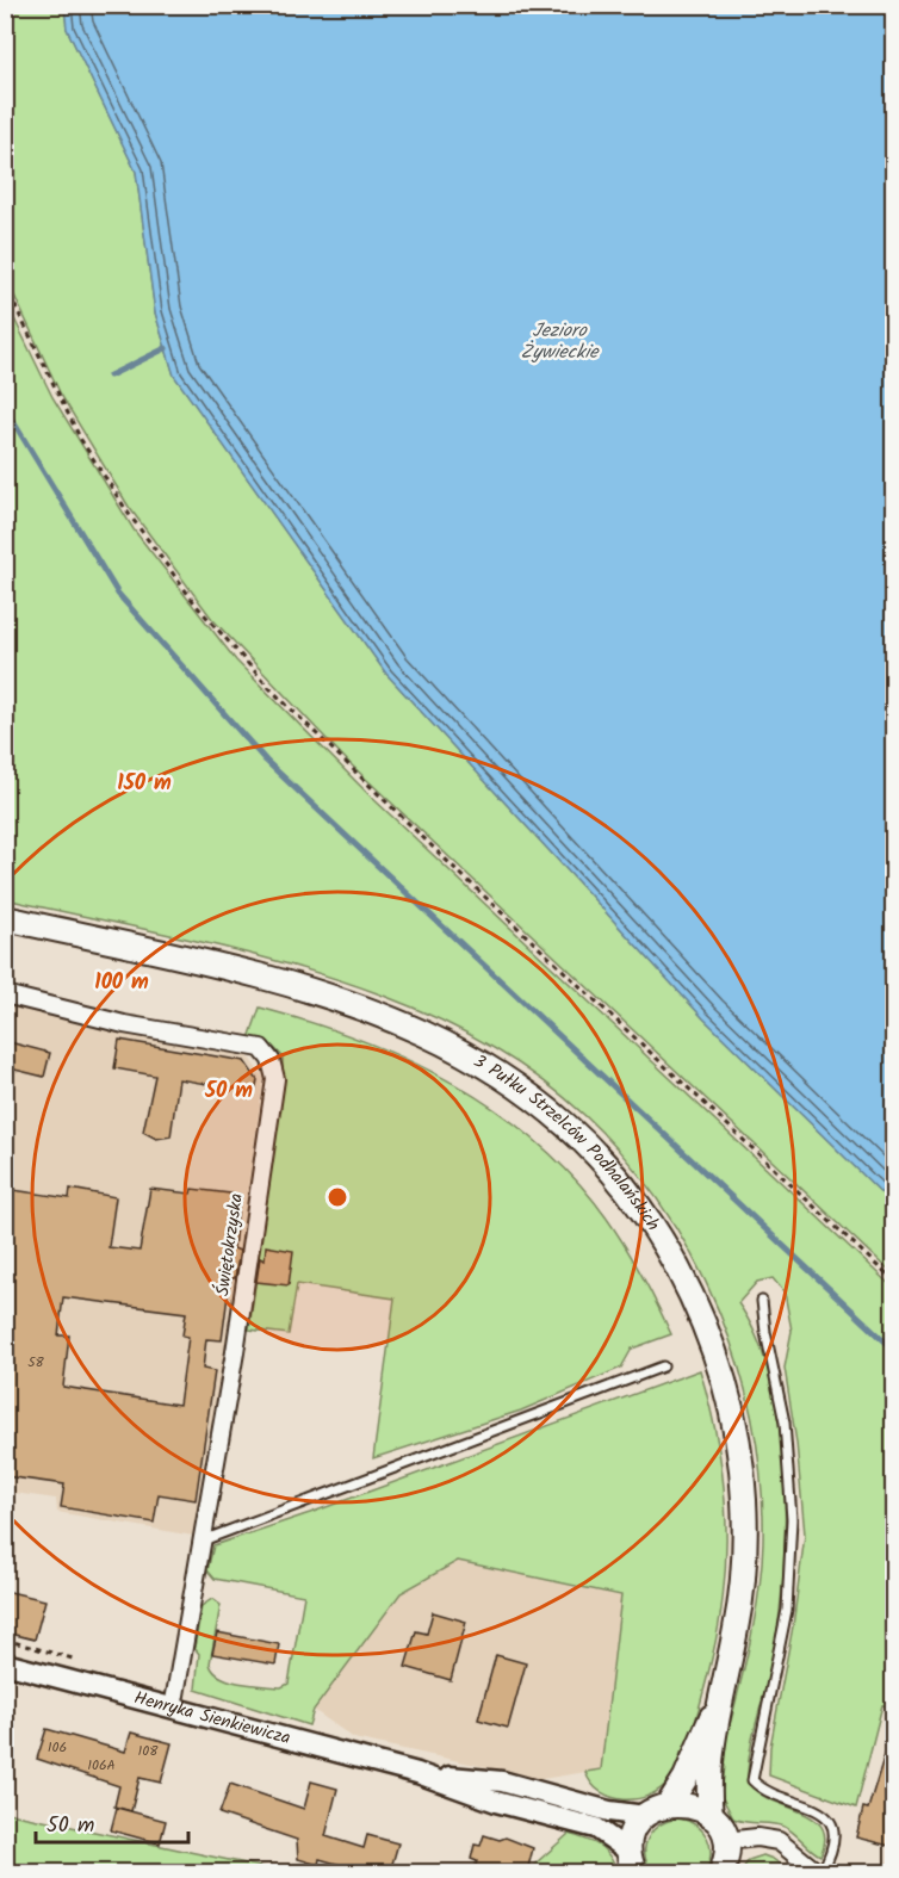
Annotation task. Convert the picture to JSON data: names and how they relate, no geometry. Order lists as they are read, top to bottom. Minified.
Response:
{"streets":{"main road":["3 Pułku Strzelców Podhalańskich"],"street":["Świętokrzyska","Henryka Sienkiewicza"]},"crossings":[["Świętokrzyska","Henryka Sienkiewicza"]],"water":["Jezioro Żywieckie"],"house_numbers":["58","106","108","106A"],"scale_bar":"50 m","rings":["150 m","100 m","50 m"]}
